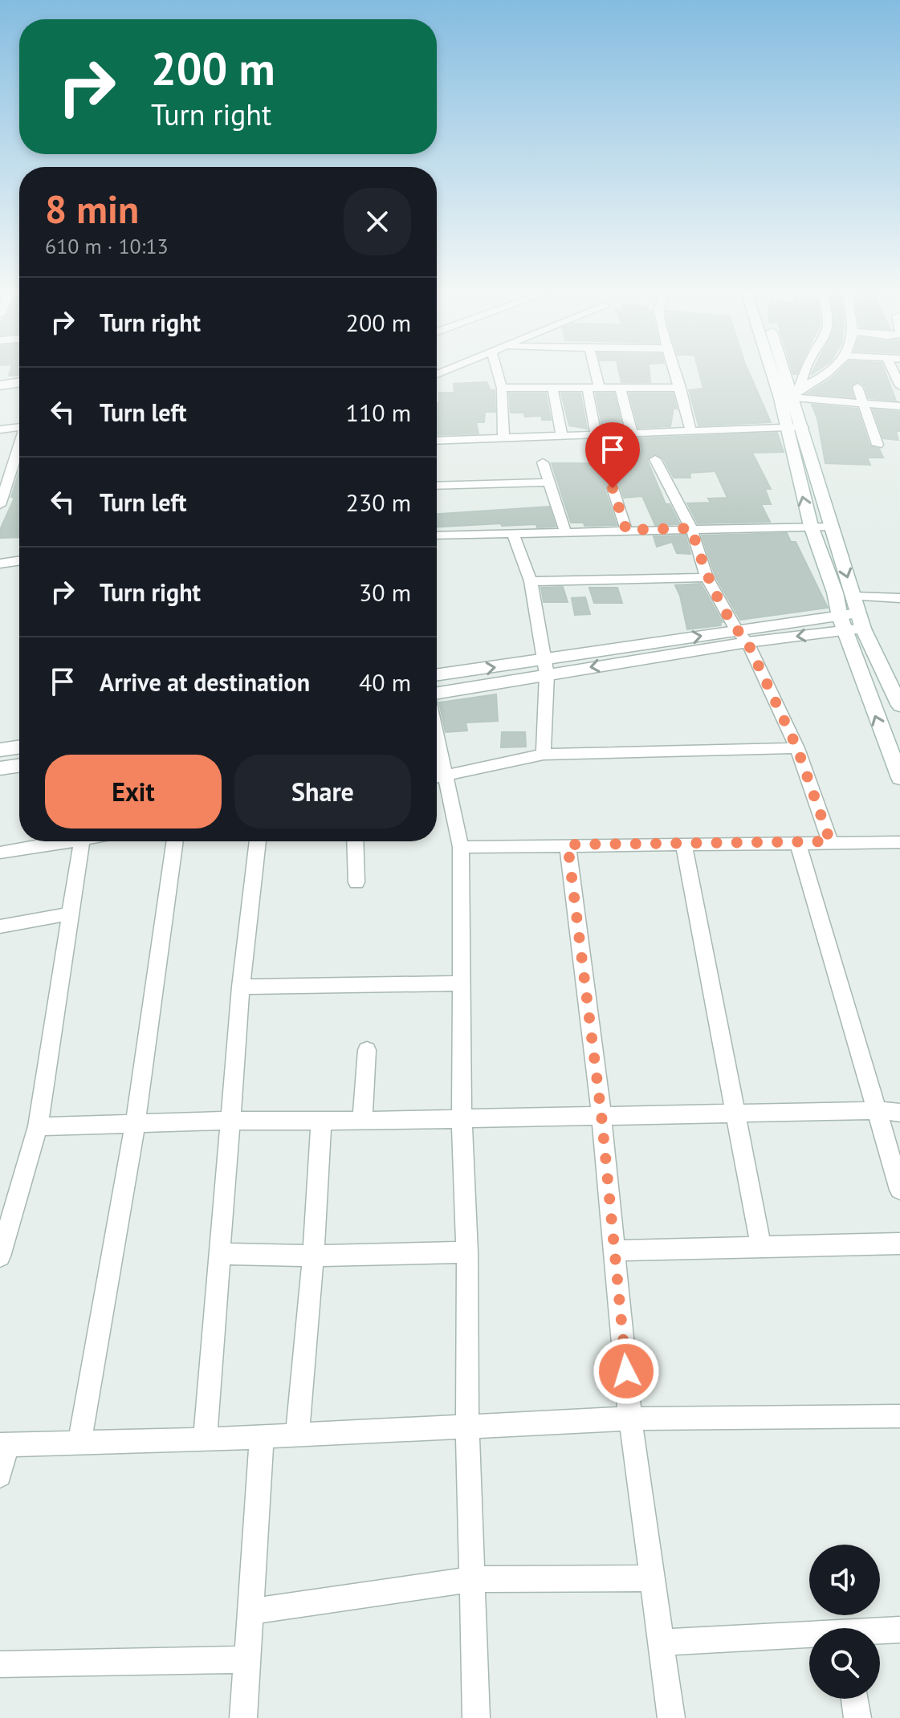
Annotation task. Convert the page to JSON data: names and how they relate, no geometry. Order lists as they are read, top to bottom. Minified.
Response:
{"page":{"turn":["200 m","Turn right"],"heading":["8 min","610 m · 10:13"],"list":[{"name":"Turn right","value":"200 m"},{"name":"Turn left","value":"110 m"},{"name":"Turn left","value":"230 m"},{"name":"Turn right","value":"30 m"},{"name":"Arrive at destination","value":"40 m"}],"buttons":["Exit","Share"]}}
